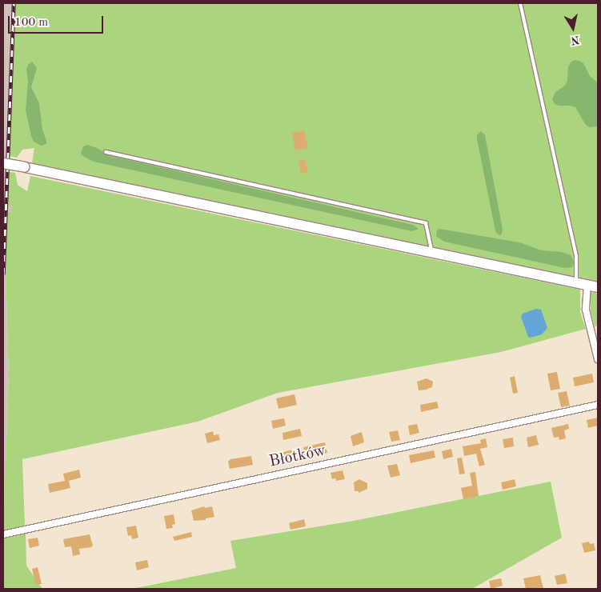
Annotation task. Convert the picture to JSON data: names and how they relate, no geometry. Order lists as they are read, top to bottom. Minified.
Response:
{"streets":{"street":["Błotków"]},"scale_bar":"100 m","north":"bottom"}
